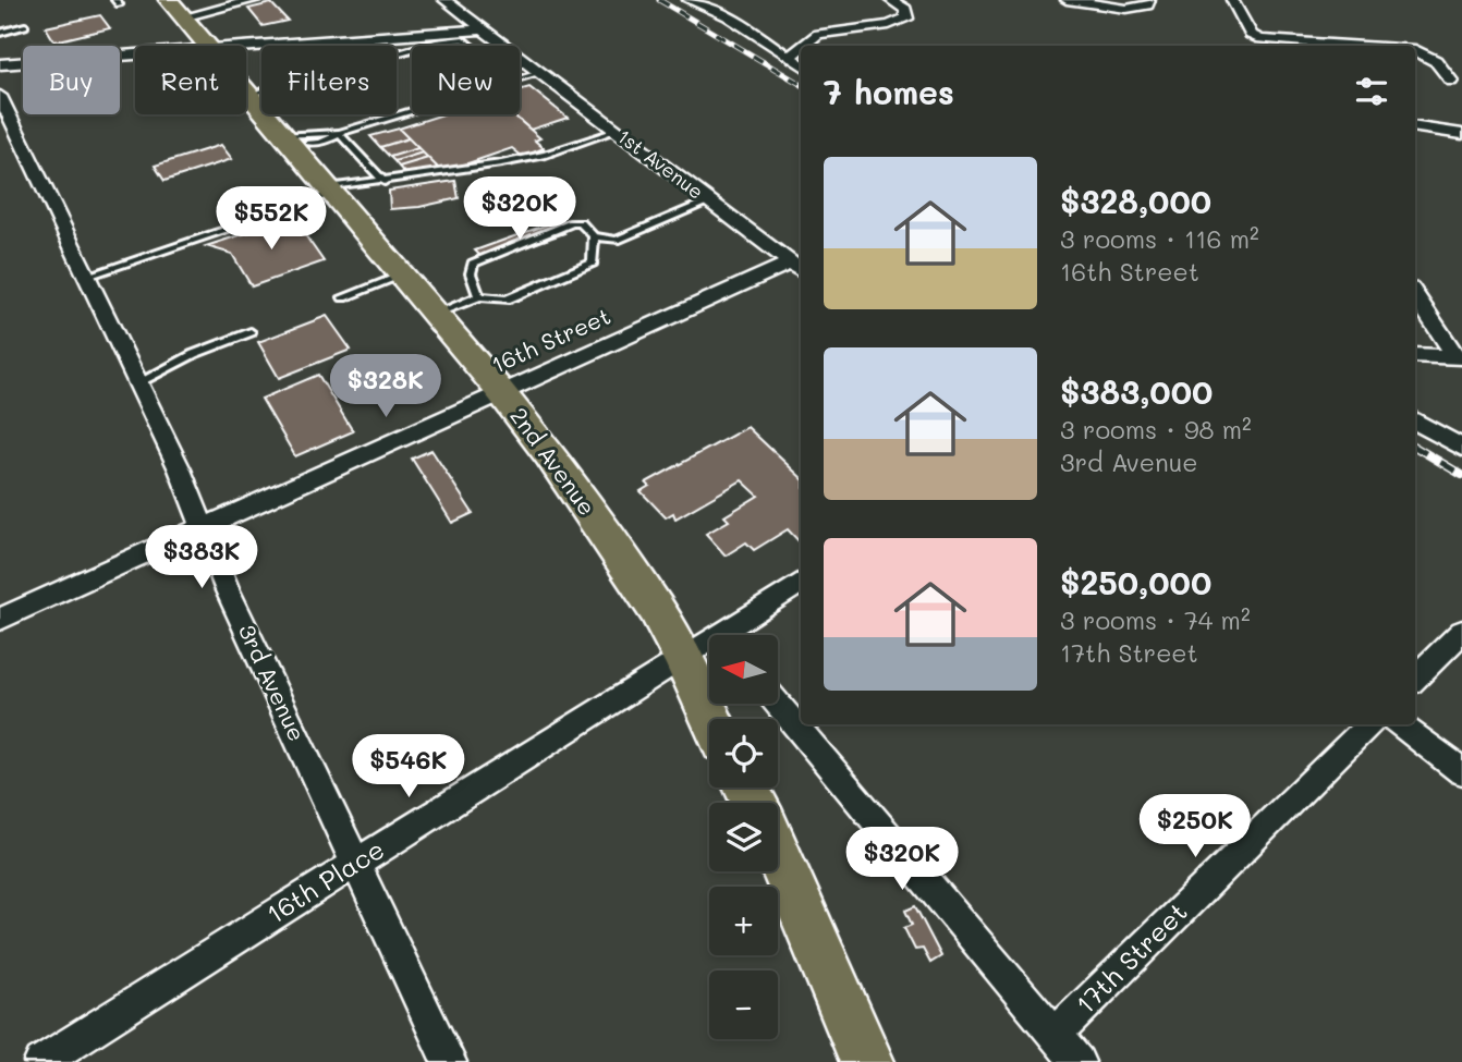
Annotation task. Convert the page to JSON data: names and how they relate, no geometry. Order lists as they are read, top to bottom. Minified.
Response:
{"streets":{"main road":["2nd Avenue"],"street":["1st Avenue","16th Street","3rd Avenue","16th Place","17th Street"]},"crossings":[["1st Avenue","16th Street"],["16th Street","2nd Avenue"],["16th Street","3rd Avenue"],["2nd Avenue","16th Place"],["3rd Avenue","16th Place"]],"north":"left","page":{"chip":["Buy","Rent","Filters","New"],"heading":"7 homes","list":[{"name":"$328,000","note":"3 rooms · 116 m² · 16th Street"},{"name":"$383,000","note":"3 rooms · 98 m² · 3rd Avenue"},{"name":"$250,000","note":"3 rooms · 74 m² · 17th Street"}],"price":["$320K","$552K","$328K","$383K","$546K","$250K","$320K"],"map_buttons":["+","−"]}}
